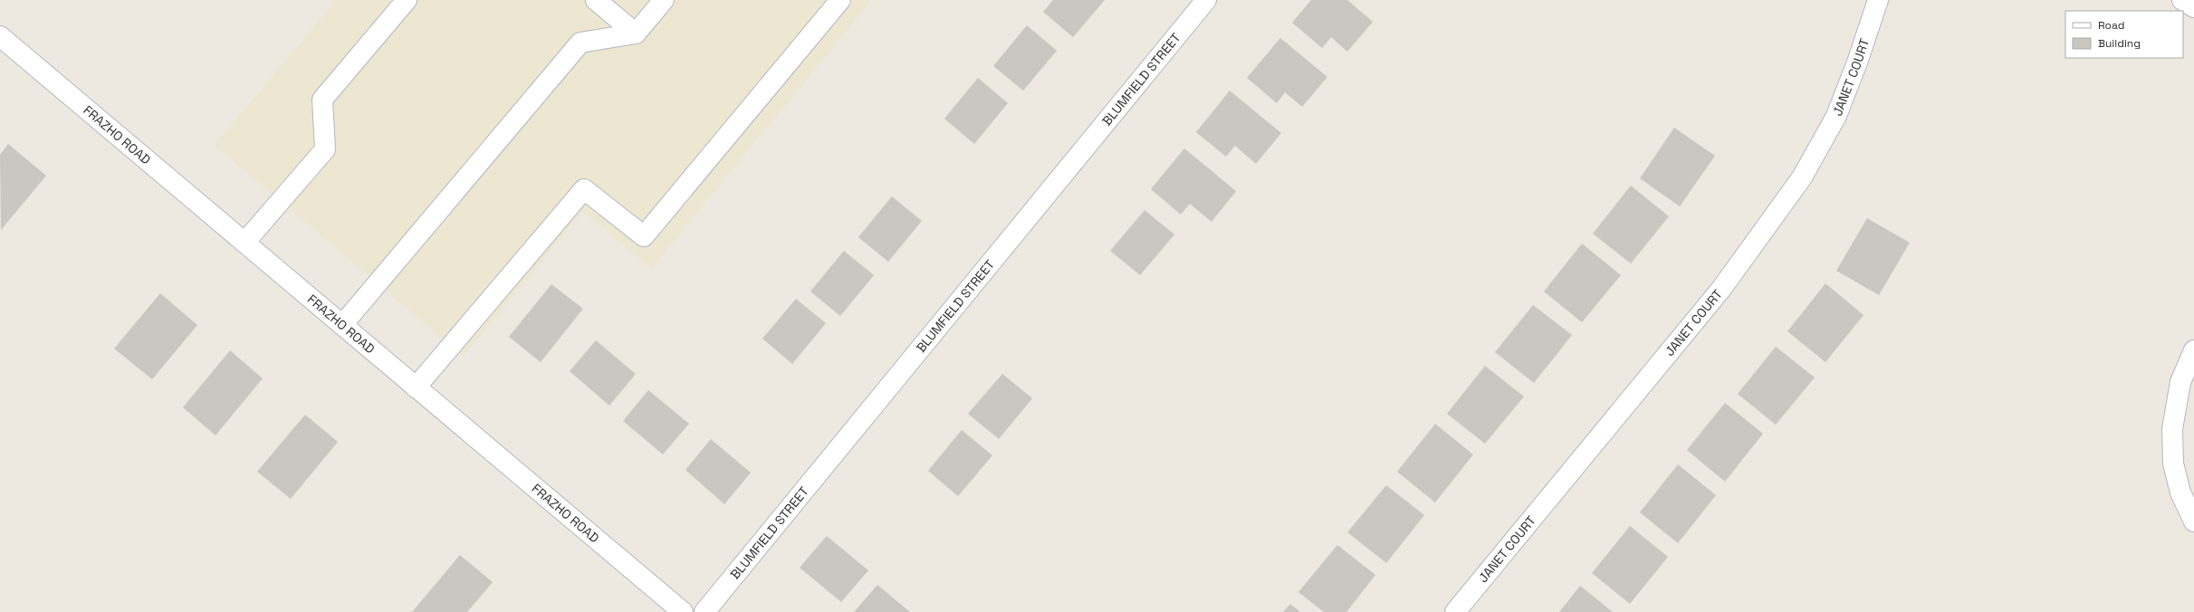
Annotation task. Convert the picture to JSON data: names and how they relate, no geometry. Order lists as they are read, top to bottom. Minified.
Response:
{"streets":{"street":["JANET COURT","BLUMFIELD STREET","FRAZHO ROAD"]},"legend":["Road","Building"]}
